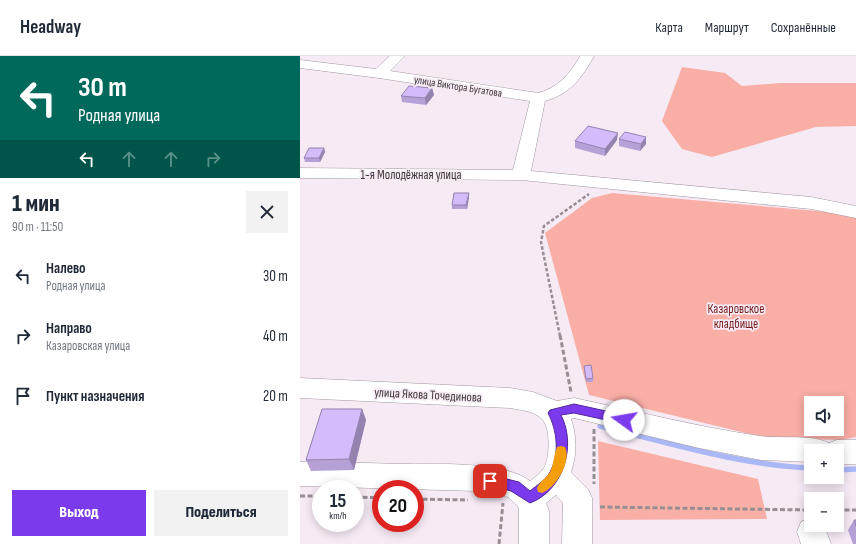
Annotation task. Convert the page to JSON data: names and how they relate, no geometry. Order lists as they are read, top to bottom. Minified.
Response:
{"streets":{"street":["улица Виктора Бугатова","1-я Молодёжная улица","улица Якова Точединова"]},"parks":["Казаровское кладбище"],"page":{"header":"Headway","nav":["Карта","Маршрут","Сохранённые"],"turn":["30 m","Родная улица"],"heading":["1 мин","90 m · 11:50"],"list":[{"name":"Налево","note":"Родная улица","value":"30 m"},{"name":"Направо","note":"Казаровская улица","value":"40 m"},{"name":"Пункт назначения","value":"20 m"}],"map_buttons":["+","−"],"speed":"15 km/h","limit":"20","buttons":["Выход","Поделиться"]}}
